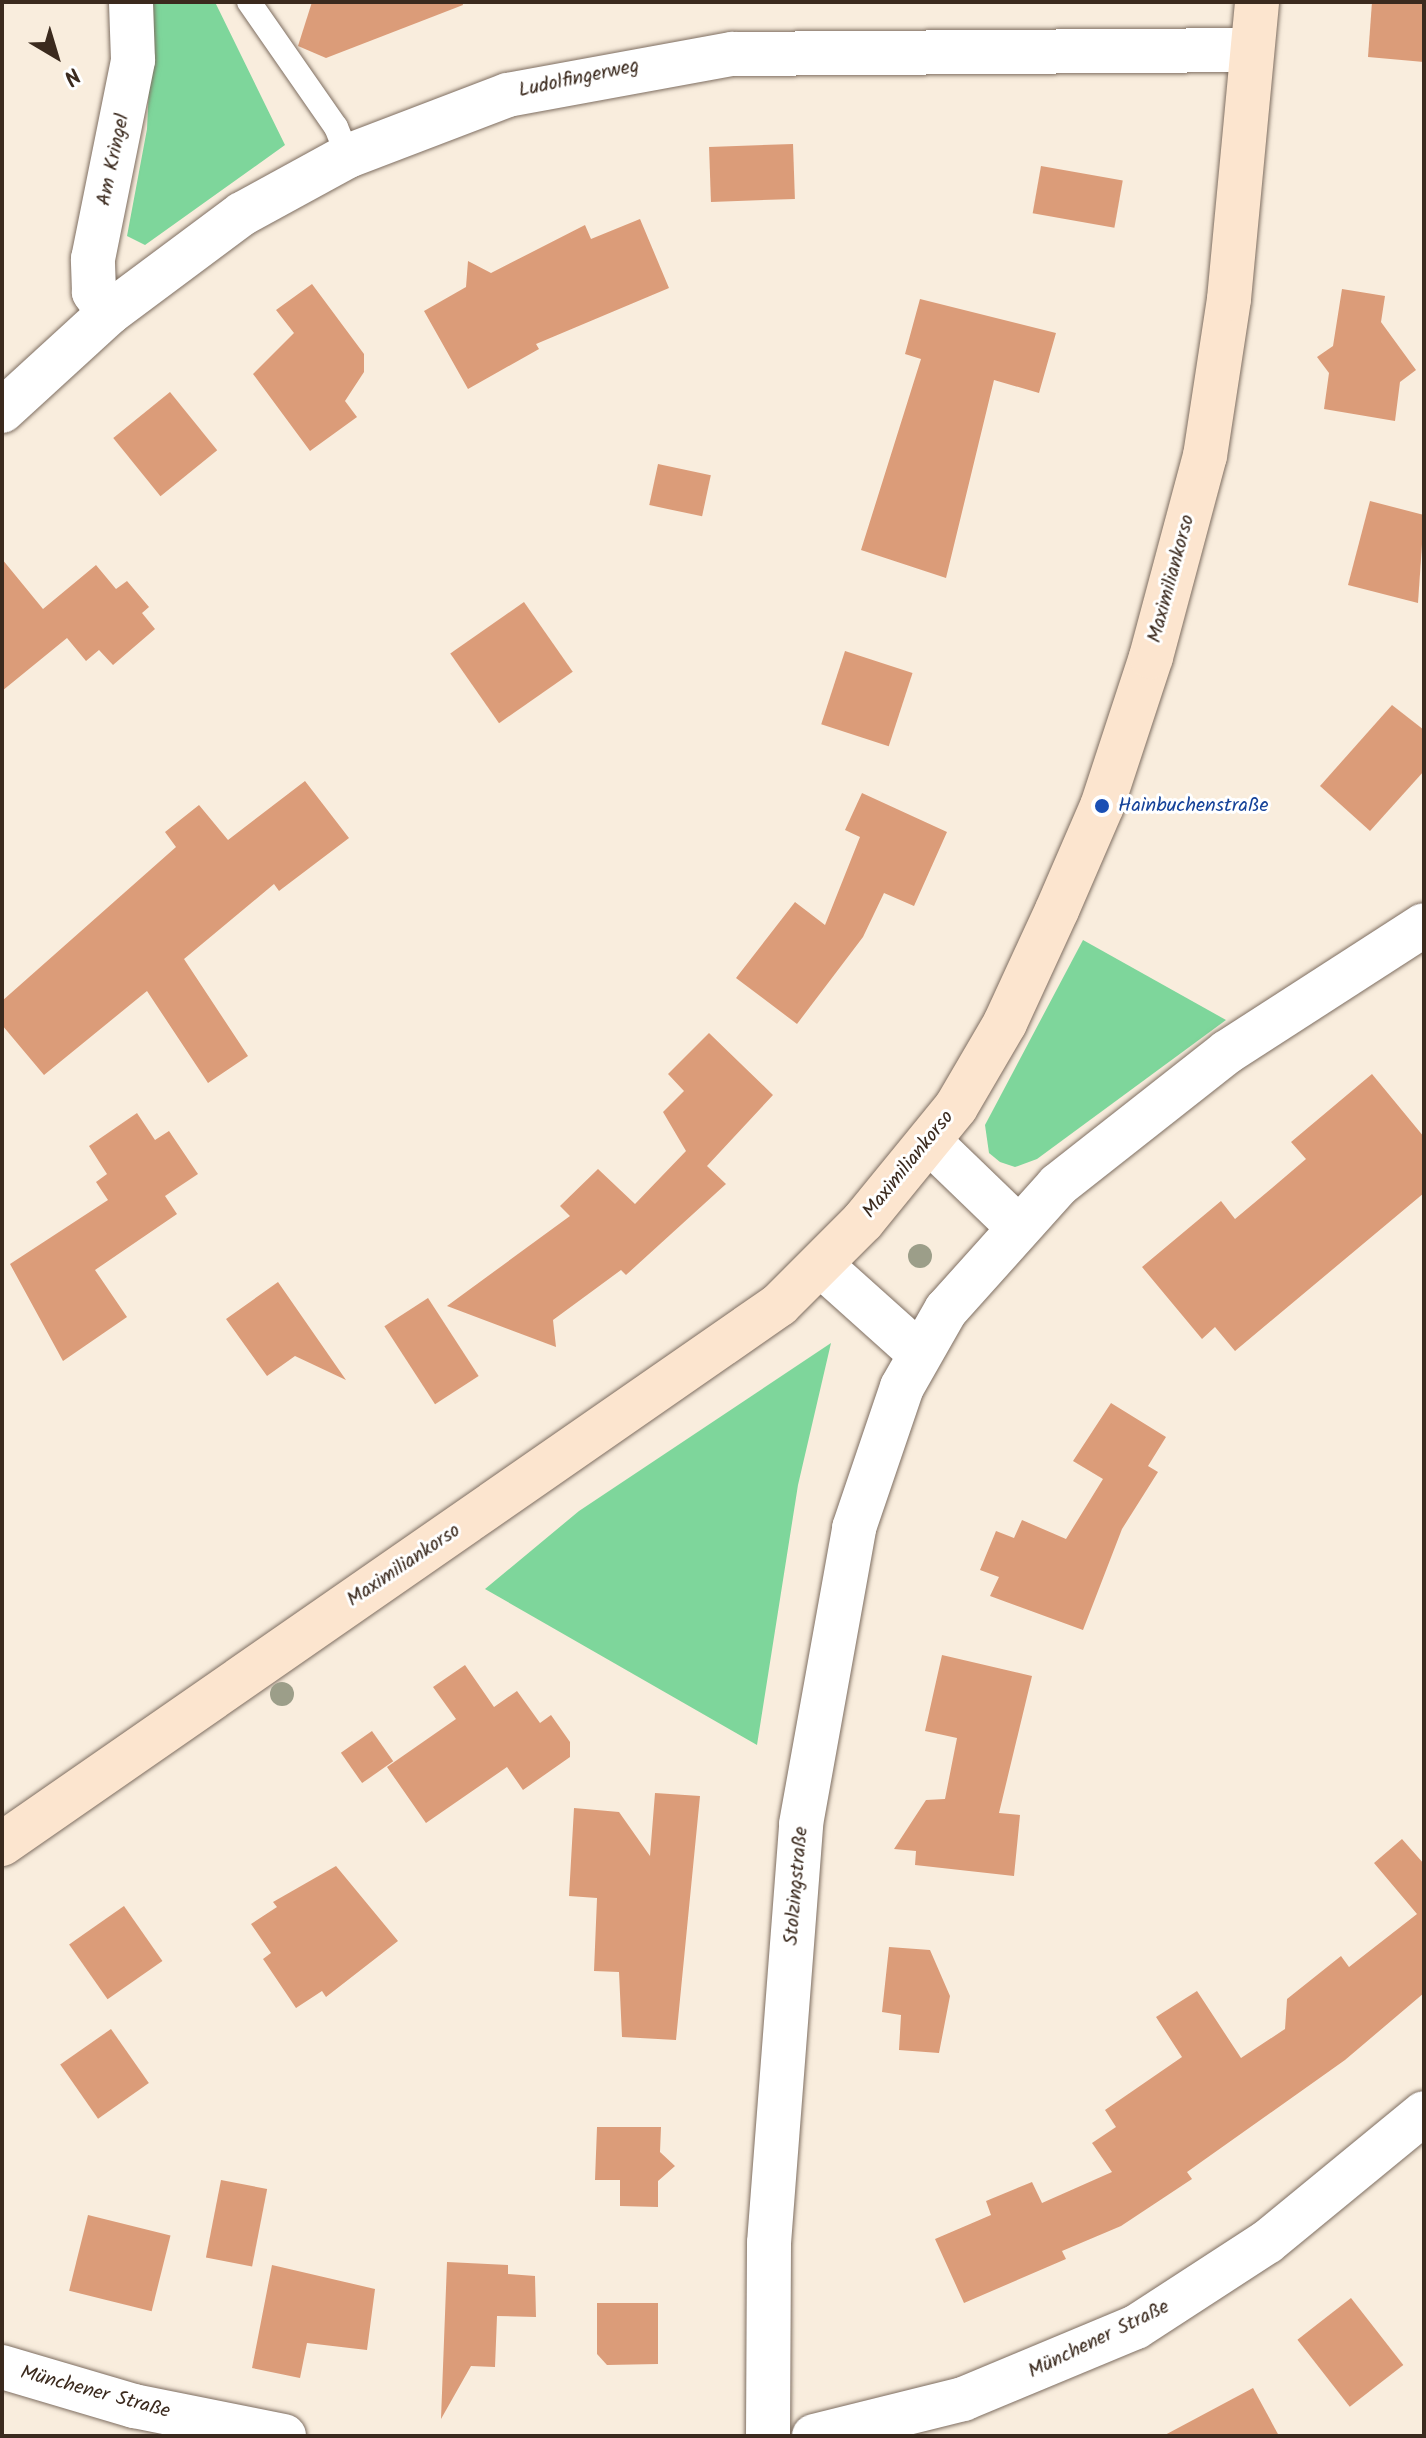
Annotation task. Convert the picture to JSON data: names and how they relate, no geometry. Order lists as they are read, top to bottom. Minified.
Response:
{"streets":{"street":["Ludolfingerweg","Am Kringel","Maximiliankorso","Stolzingstraße","Münchener Straße"]},"crossings":[["Ludolfingerweg","Am Kringel"],["Ludolfingerweg","Maximiliankorso"]],"places":["Hainbuchenstraße"],"north":"bottom right"}
